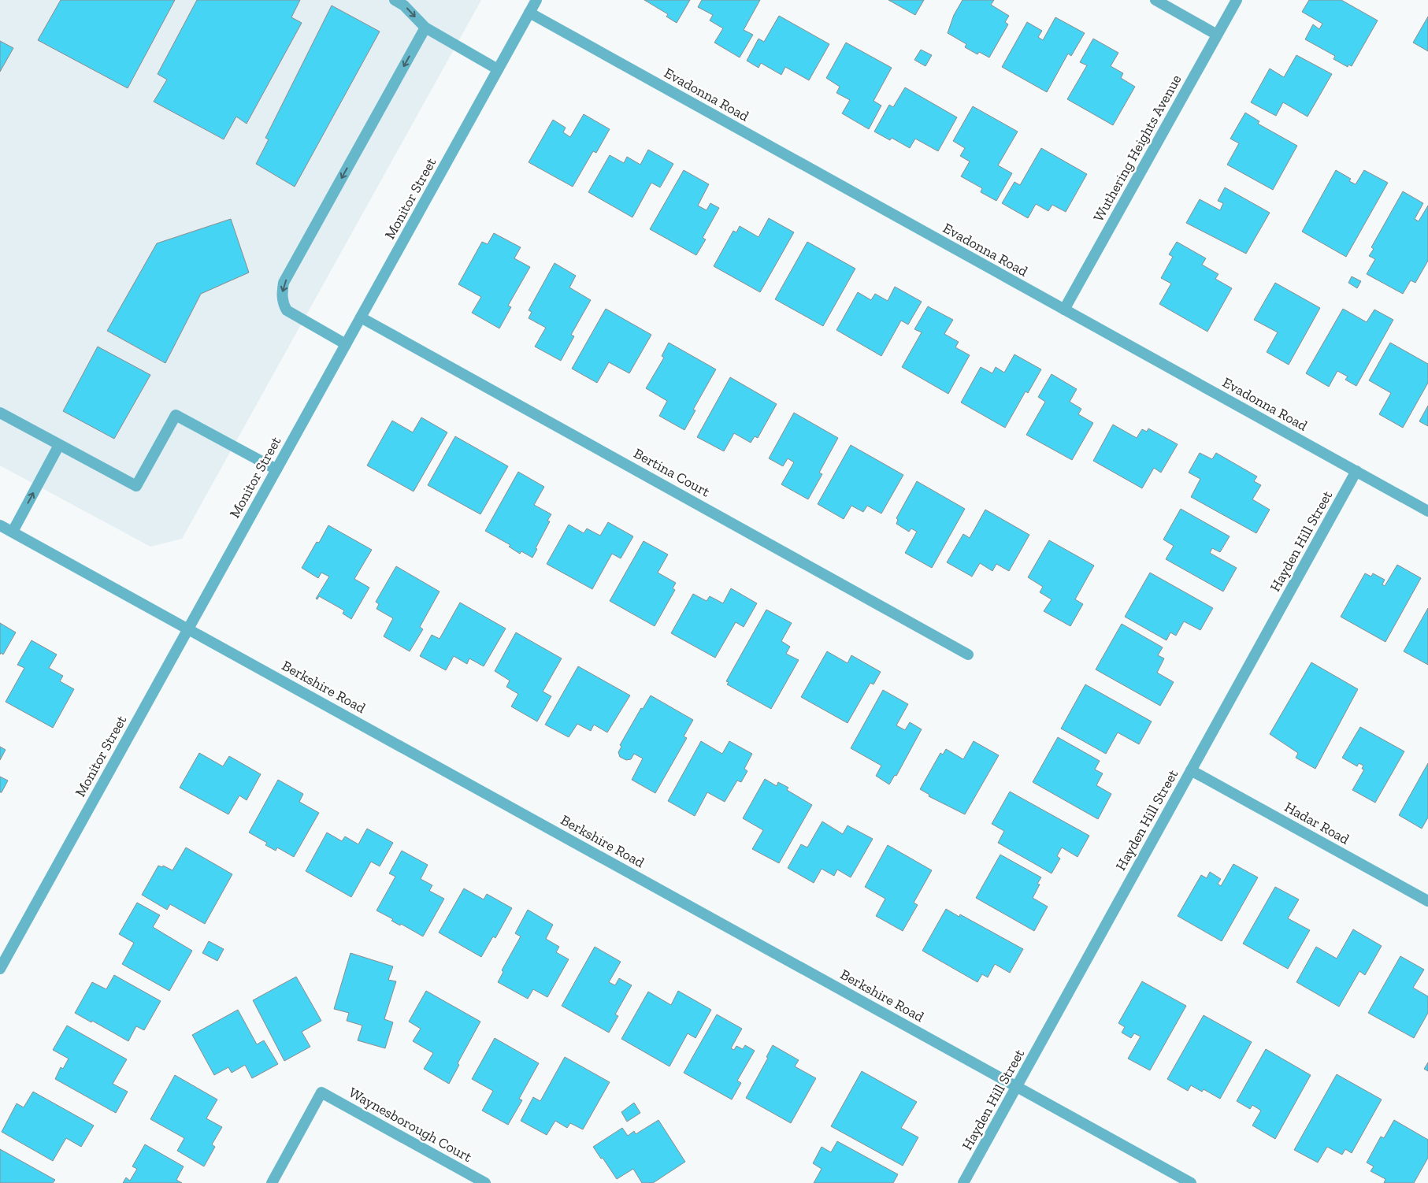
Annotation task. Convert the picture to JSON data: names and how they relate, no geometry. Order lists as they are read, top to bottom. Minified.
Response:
{"streets":{"street":["Evadonna Road","Wuthering Heights Avenue","Monitor Street","Bertina Court","Hayden Hill Street","Berkshire Road","Hadar Road","Waynesborough Court"]},"crossings":[["Evadonna Road","Wuthering Heights Avenue"],["Evadonna Road","Monitor Street"],["Evadonna Road","Hayden Hill Street"],["Monitor Street","Bertina Court"],["Monitor Street","Berkshire Road"],["Hayden Hill Street","Berkshire Road"],["Hayden Hill Street","Hadar Road"]]}
